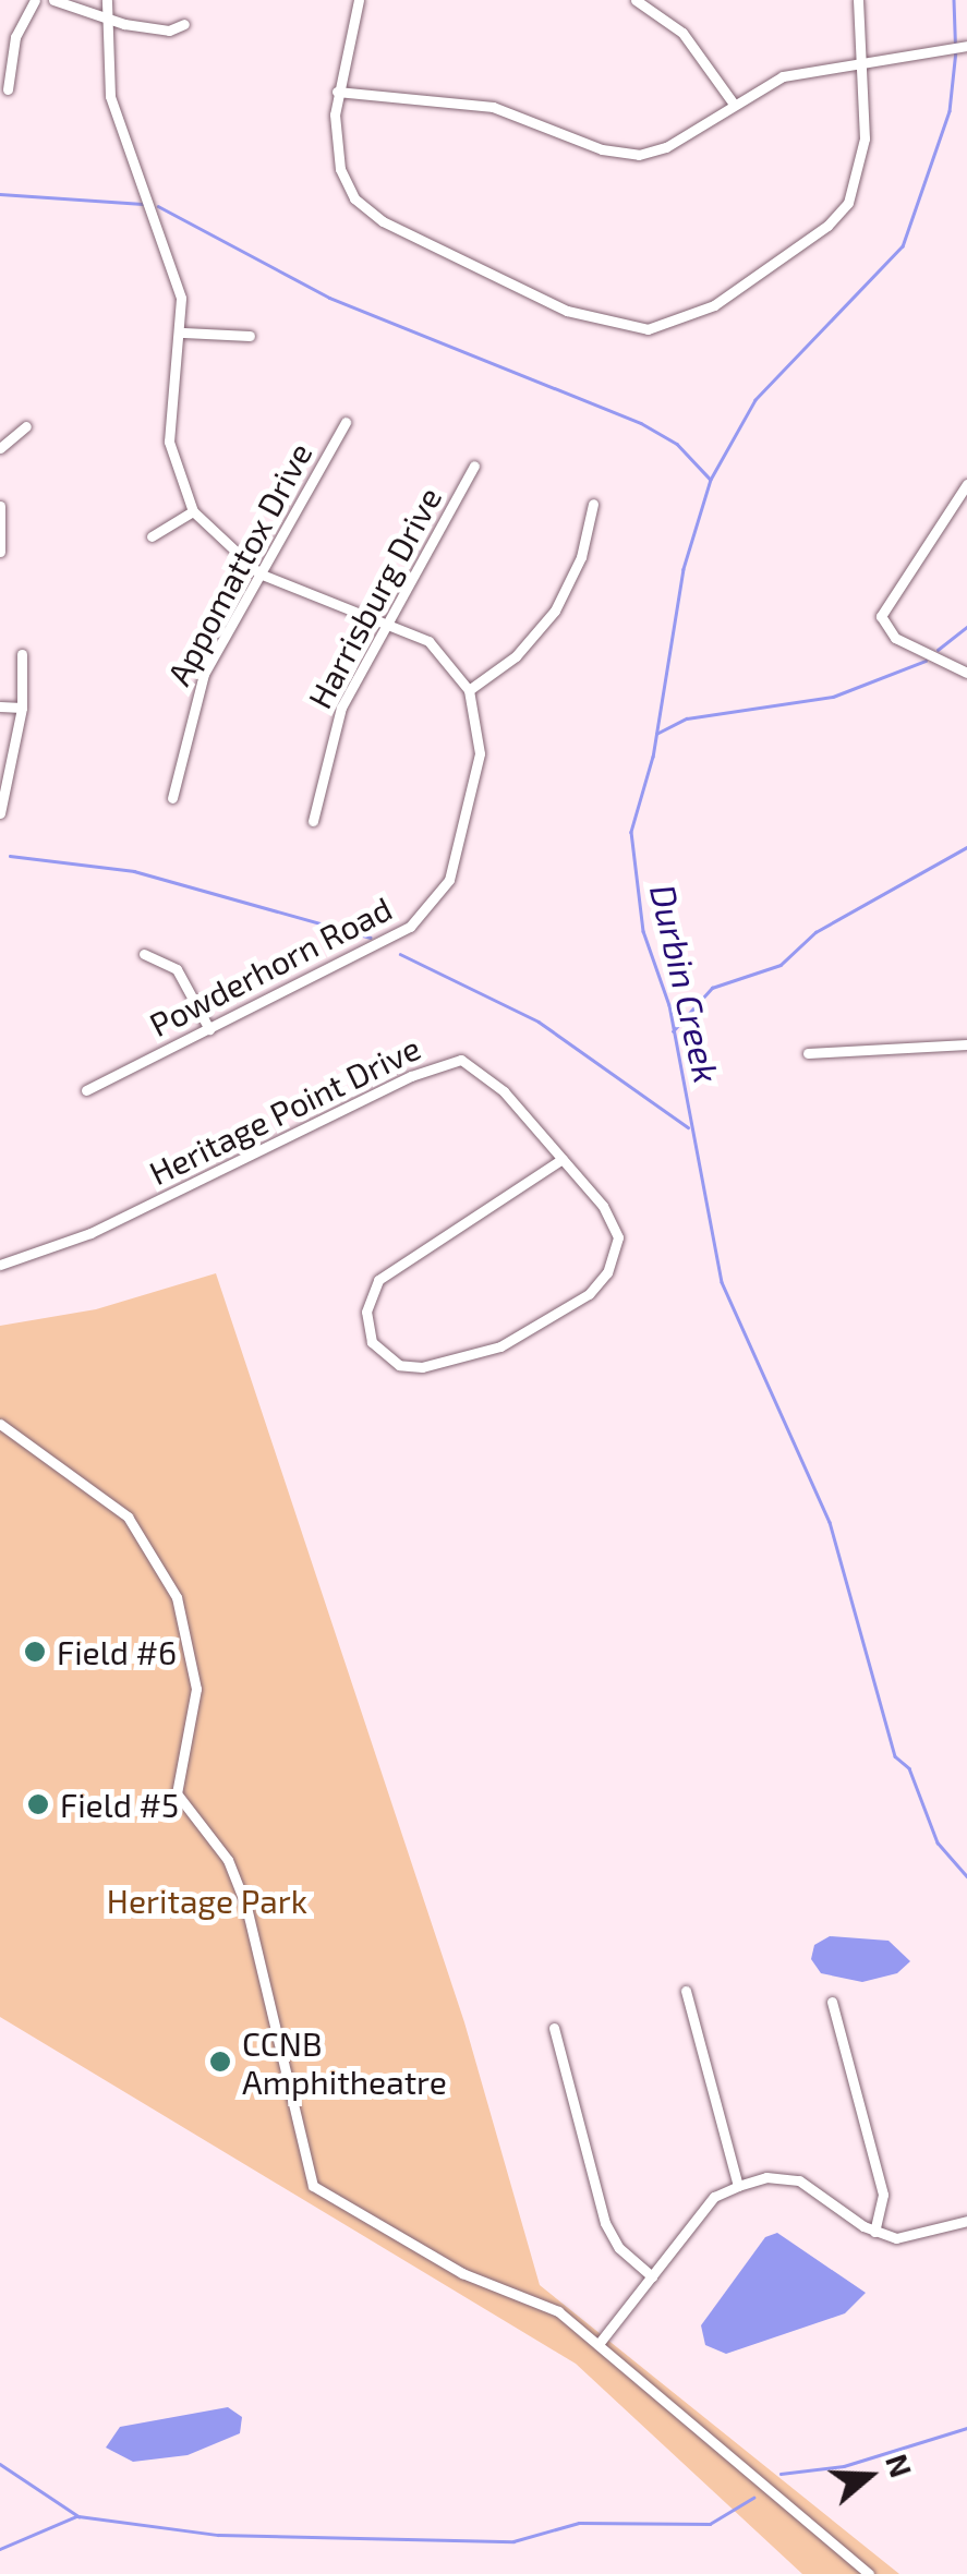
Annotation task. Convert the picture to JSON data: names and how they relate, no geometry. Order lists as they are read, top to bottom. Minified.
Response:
{"streets":{"street":["Appomattox Drive","Harrisburg Drive","Powderhorn Road","Heritage Point Drive"]},"water":["Durbin Creek"],"parks":["Heritage Park"],"places":["Field #6","Field #5","CCNB Amphitheatre"],"north":"right"}
